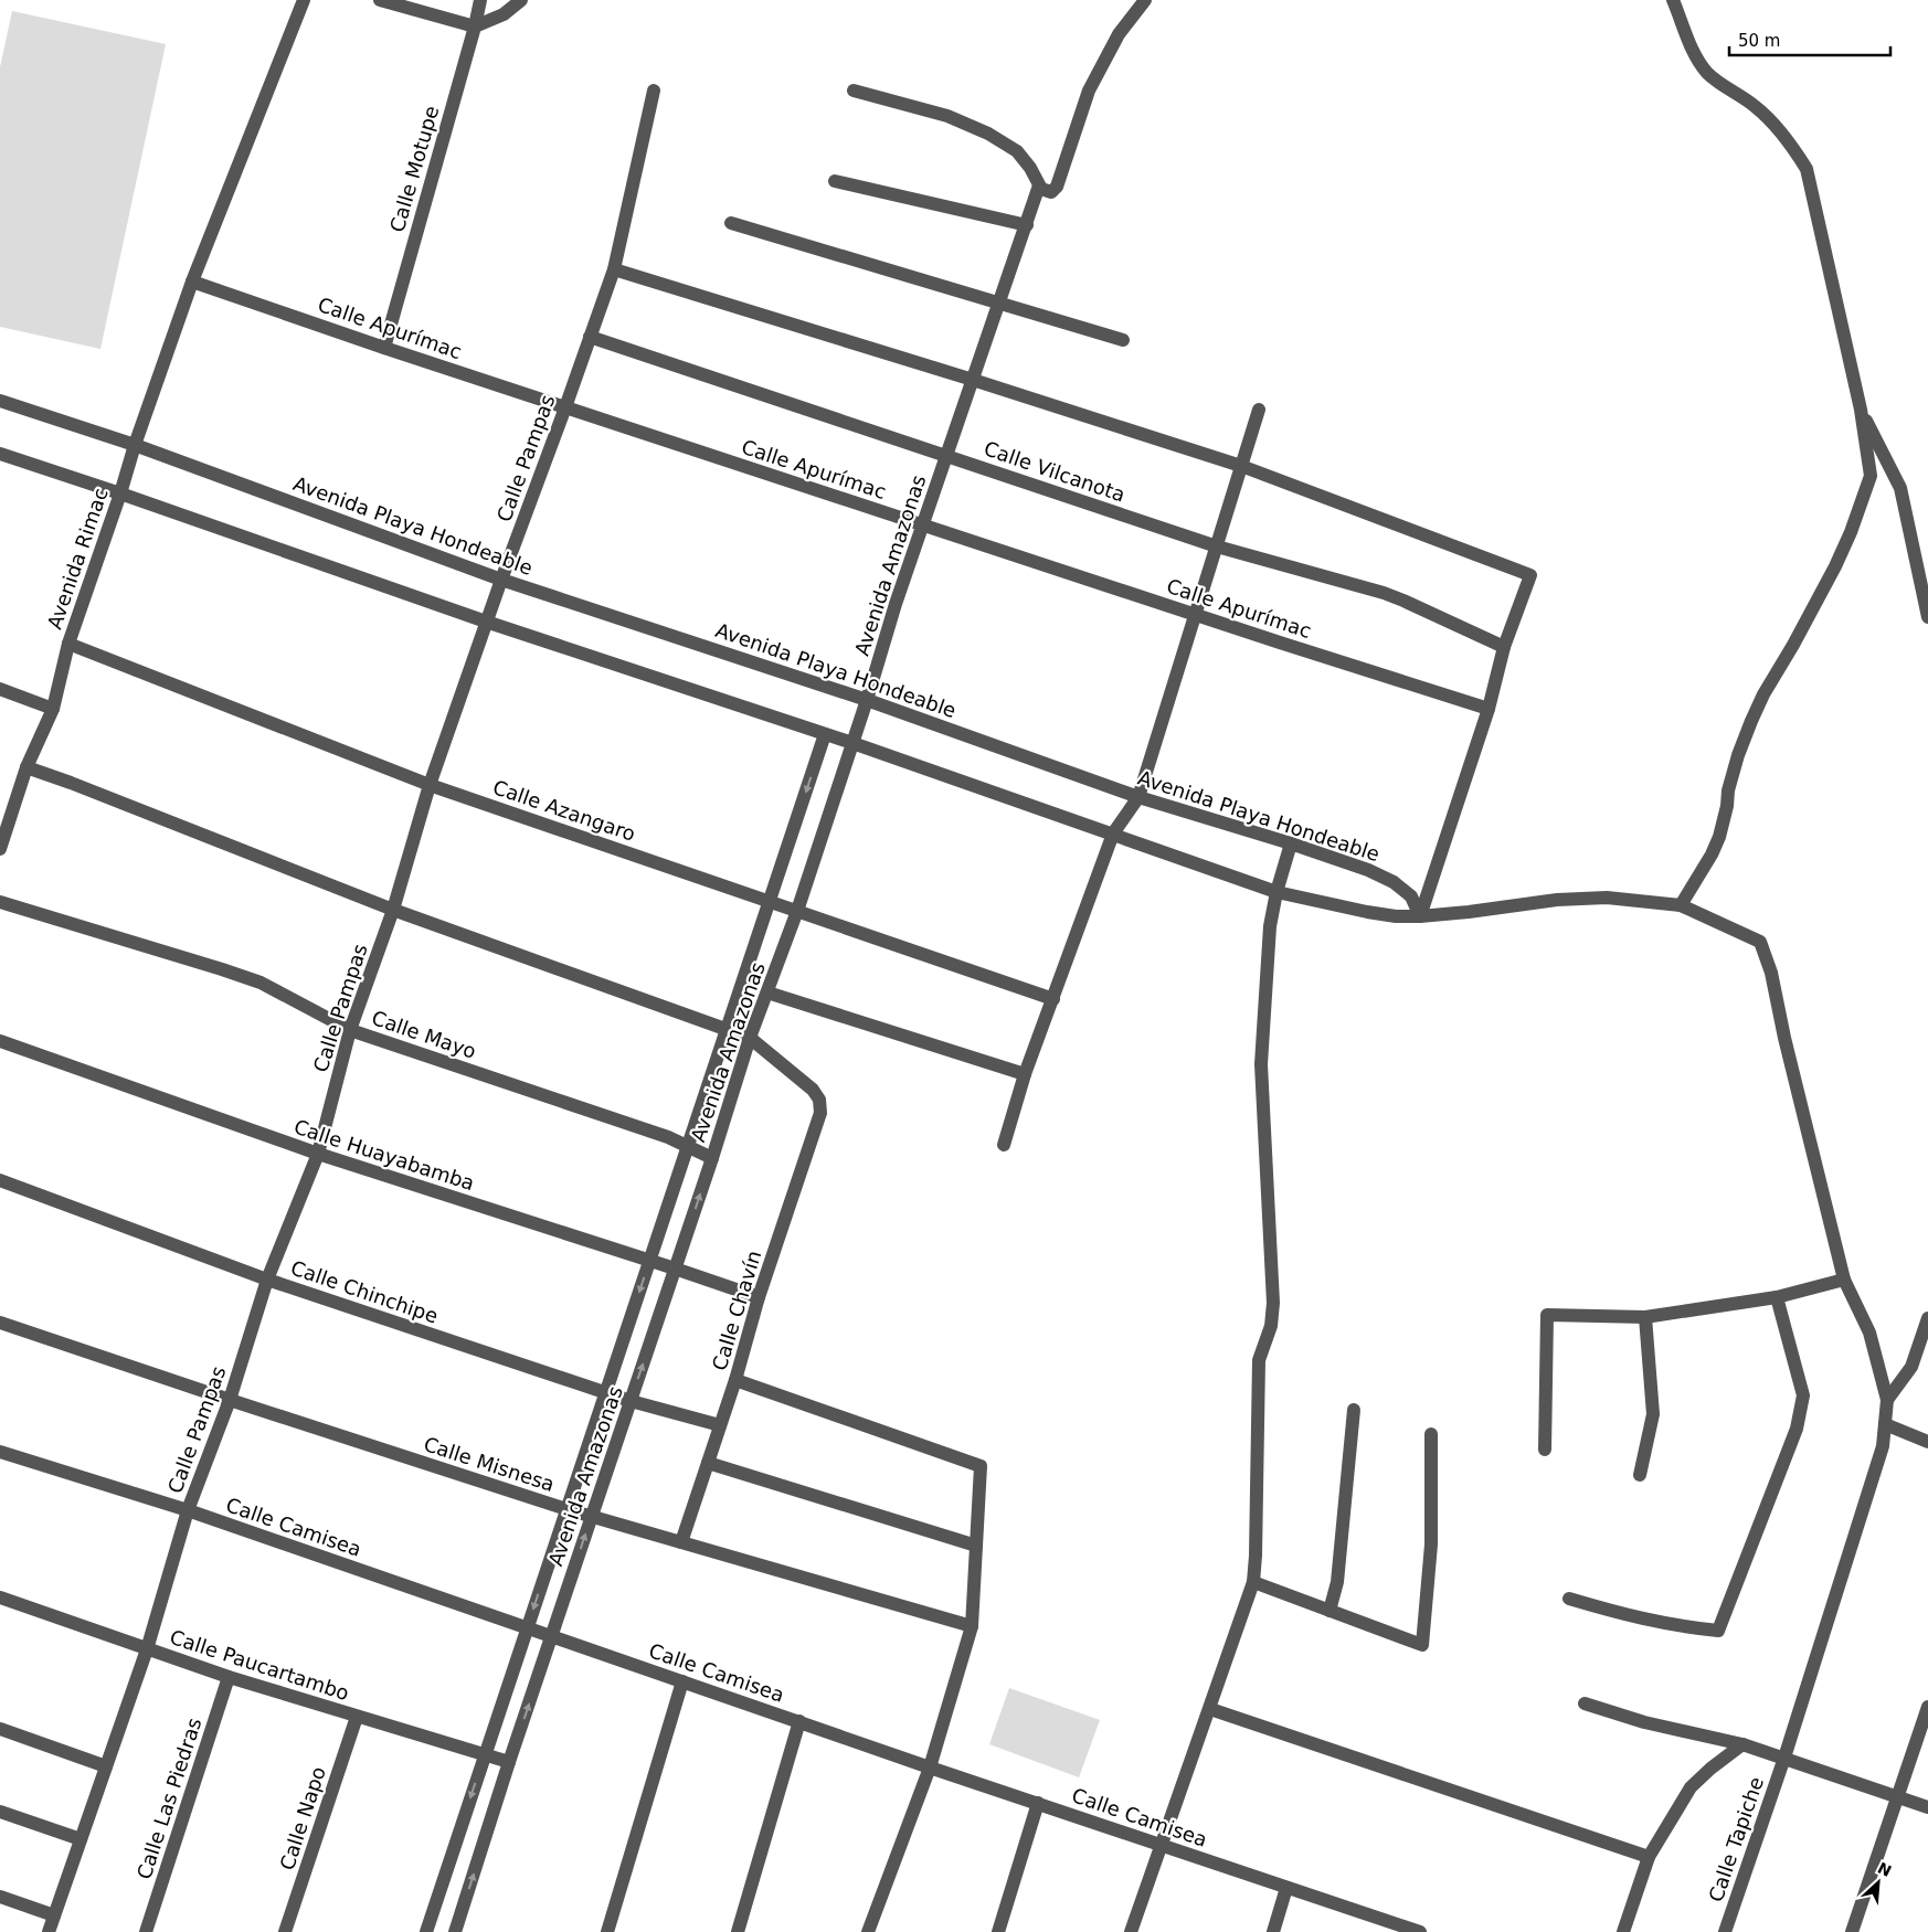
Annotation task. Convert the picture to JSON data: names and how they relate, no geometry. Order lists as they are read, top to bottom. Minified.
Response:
{"streets":{"street":["Calle Motupe","Calle Apurímac","Calle Pampas","Calle Vilcanota","Avenida Playa Hondeable","Avenida Rimac","Avenida Amazonas","Calle Azangaro","Calle Mayo","Calle Huayabamba","Calle Chinchipe","Calle Chavín","Calle Misnesa","Calle Camisea","Calle Paucartambo","Calle Las Piedras","Calle Napo","Calle Tapiche"]},"crossings":[["Calle Motupe","Calle Apurímac"],["Calle Apurímac","Calle Pampas"],["Calle Apurímac","Avenida Rimac"],["Calle Apurímac","Avenida Amazonas"],["Calle Pampas","Calle Vilcanota"],["Calle Pampas","Avenida Playa Hondeable"],["Calle Pampas","Calle Azangaro"],["Calle Pampas","Calle Mayo"],["Calle Pampas","Calle Huayabamba"],["Calle Pampas","Calle Chinchipe"],["Calle Pampas","Calle Misnesa"],["Calle Pampas","Calle Camisea"],["Calle Pampas","Calle Paucartambo"],["Calle Vilcanota","Avenida Amazonas"],["Avenida Playa Hondeable","Avenida Rimac"],["Avenida Playa Hondeable","Avenida Amazonas"],["Avenida Rimac","Calle Azangaro"],["Avenida Amazonas","Calle Azangaro"],["Avenida Amazonas","Calle Mayo"],["Avenida Amazonas","Calle Huayabamba"],["Avenida Amazonas","Calle Chinchipe"],["Avenida Amazonas","Calle Chavín"],["Avenida Amazonas","Calle Misnesa"],["Avenida Amazonas","Calle Camisea"],["Avenida Amazonas","Calle Paucartambo"],["Calle Huayabamba","Calle Chavín"],["Calle Chinchipe","Calle Chavín"],["Calle Chavín","Calle Misnesa"],["Calle Paucartambo","Calle Las Piedras"],["Calle Paucartambo","Calle Napo"]],"scale_bar":"50 m","north":"top right"}
